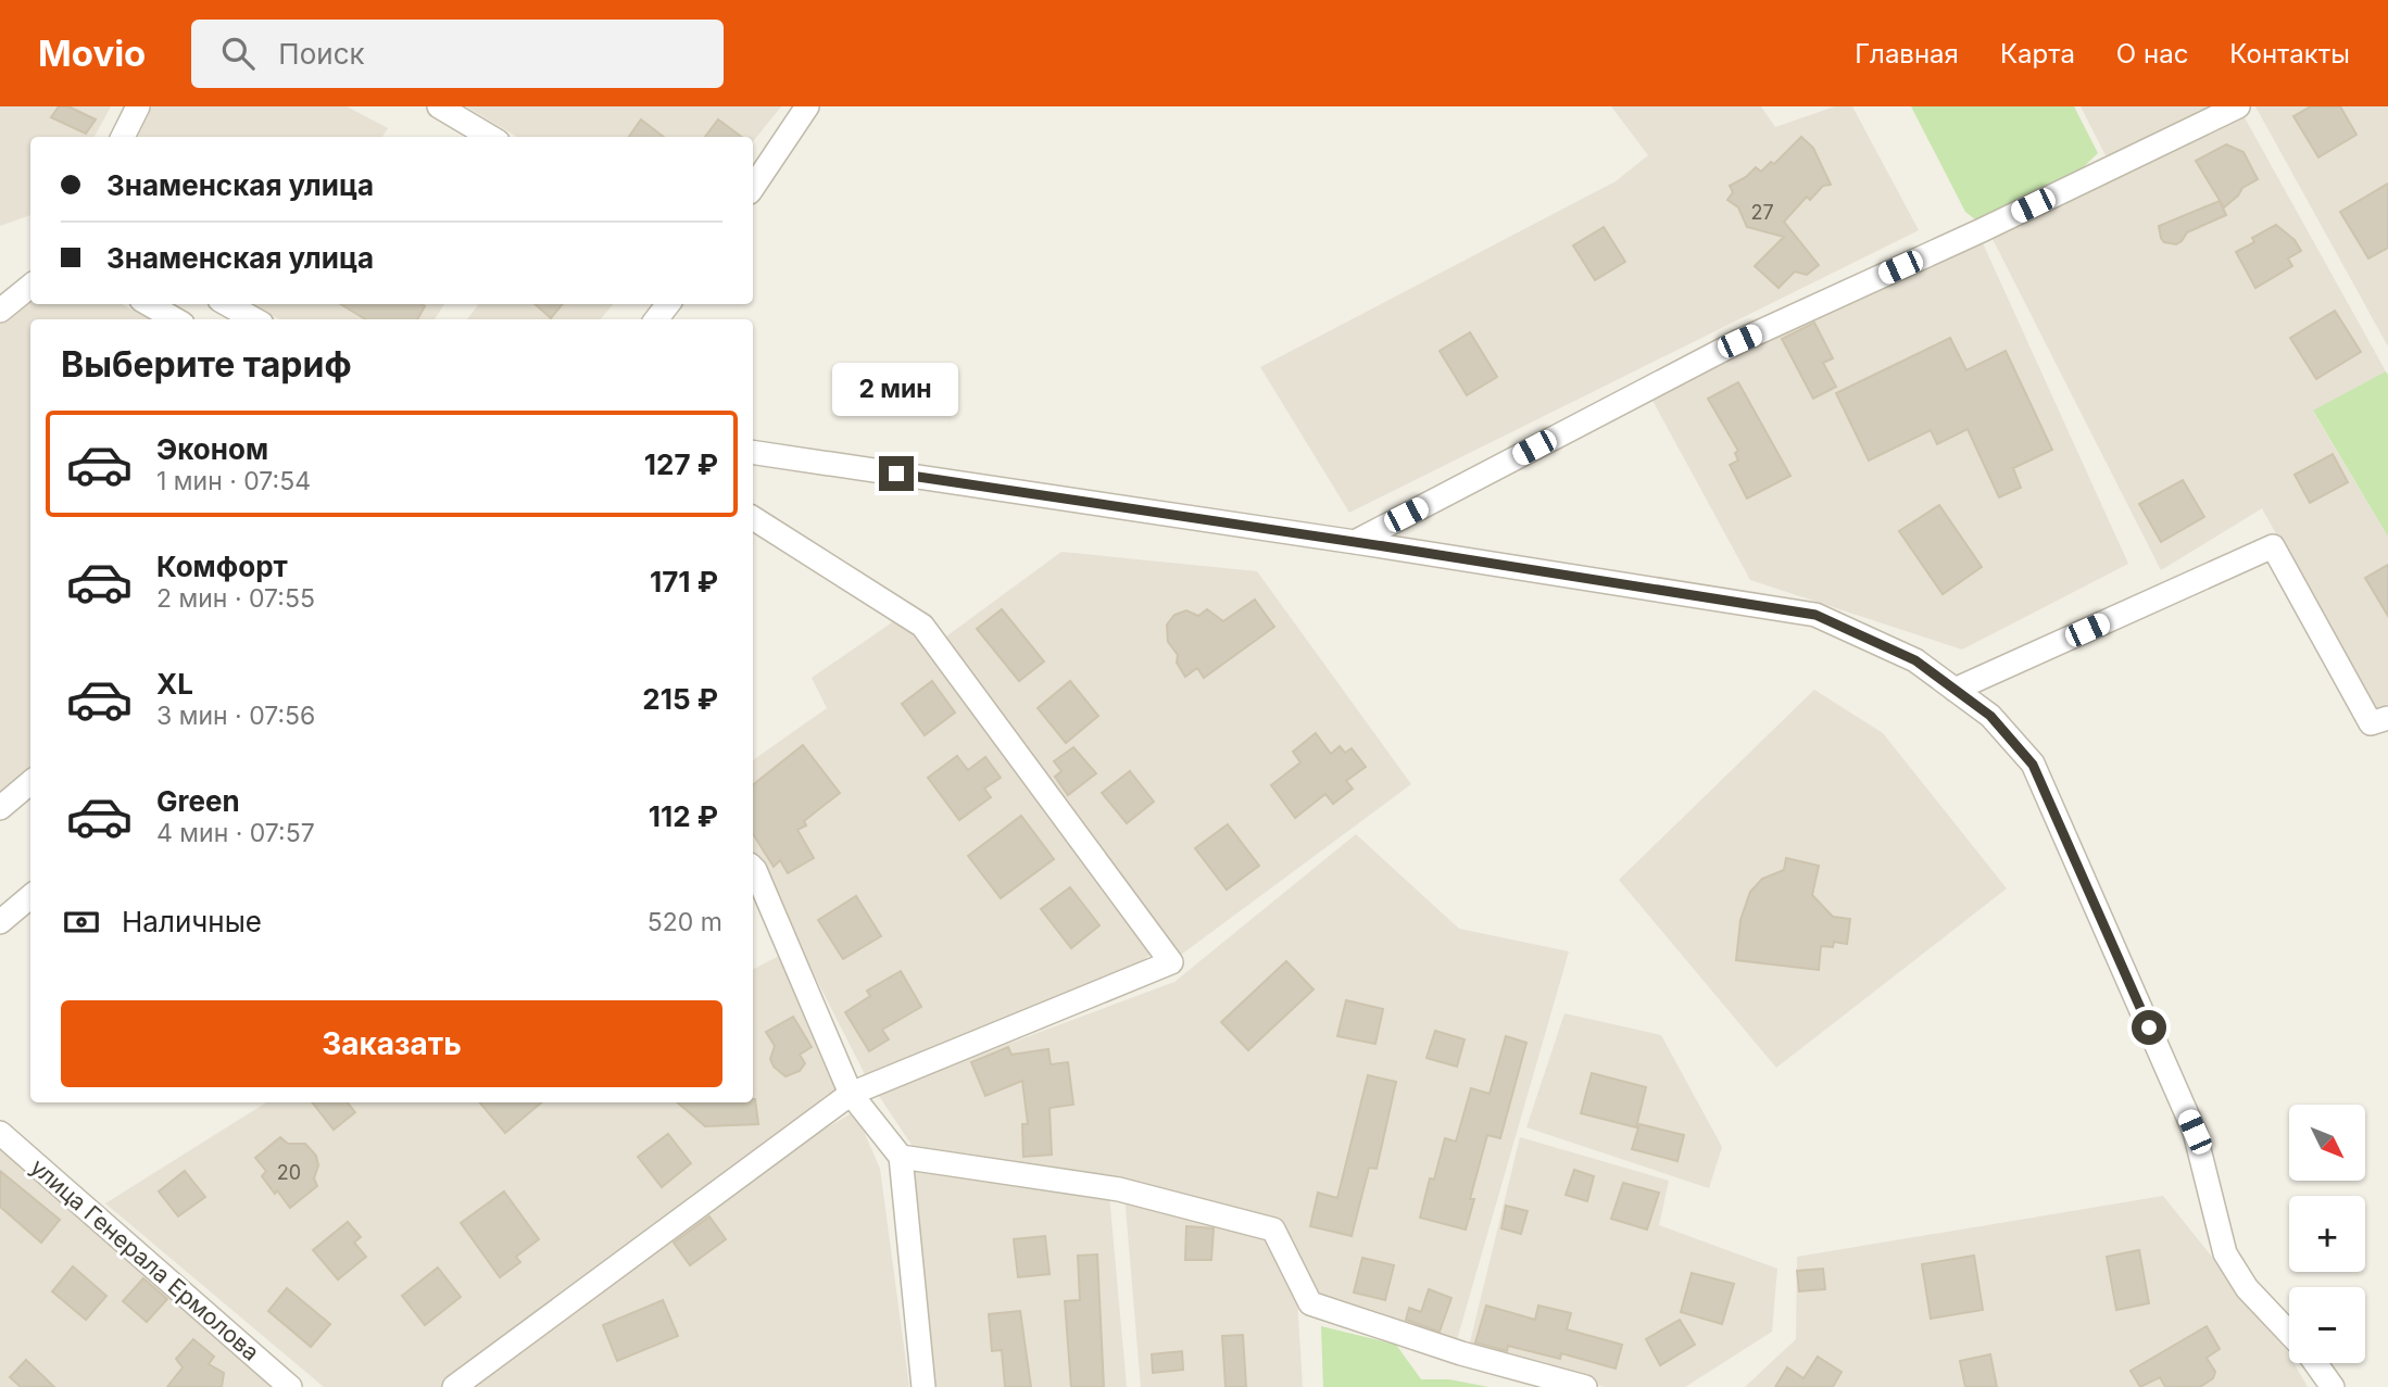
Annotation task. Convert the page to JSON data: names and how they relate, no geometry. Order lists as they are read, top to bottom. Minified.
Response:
{"streets":{"street":["улица Генерала Ермолова"]},"house_numbers":["27","20"],"north":"bottom right","page":{"header":"Movio","search":"Поиск","nav":["Главная","Карта","О нас","Контакты"],"banner":["Знаменская улица","Знаменская улица"],"heading":"Выберите тариф","bubble":"2 мин","list":[{"name":"Эконом","note":"1 мин · 07:54","value":"127 ₽"},{"name":"Комфорт","note":"2 мин · 07:55","value":"171 ₽"},{"name":"XL","note":"3 мин · 07:56","value":"215 ₽"},{"name":"Green","note":"4 мин · 07:57","value":"112 ₽"}],"pay":["Наличные","520 m"],"buttons":"Заказать","map_buttons":["+","−"]}}
